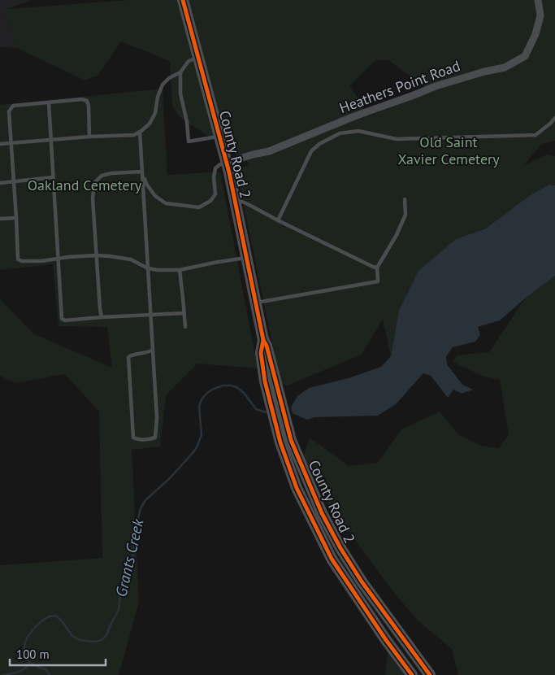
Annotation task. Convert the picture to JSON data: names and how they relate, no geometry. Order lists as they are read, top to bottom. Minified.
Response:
{"streets":{"main road":["County Road 2"],"street":["Heathers Point Road"]},"crossings":[["Heathers Point Road","County Road 2"]],"water":["Grants Creek"],"parks":["Old Saint Xavier Cemetery","Oakland Cemetery"],"scale_bar":"100 m"}
